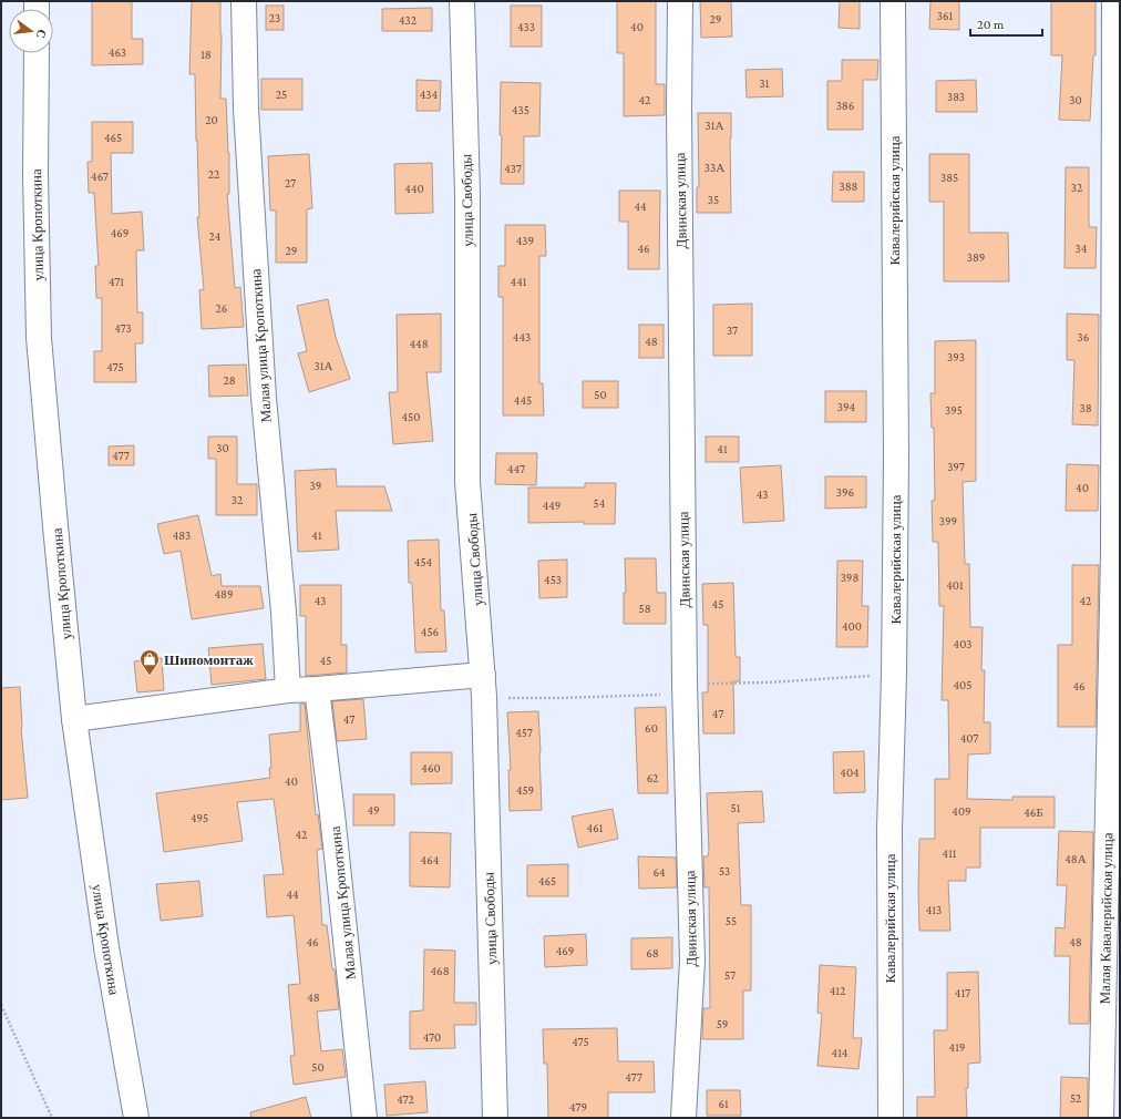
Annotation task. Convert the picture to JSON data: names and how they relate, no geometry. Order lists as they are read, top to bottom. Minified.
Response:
{"streets":{"street":["улица Свободы","Двинская улица","Кавалерийская улица","улица Кропоткина","Малая улица Кропоткина","Малая Кавалерийская улица"]},"places":{"shop":["Шиномонтаж"]},"house_numbers":["361","23","29","432","433","40","463","18","31","25","434","383","42","30","386","435","20","31А","465","33А","437","22","467","385","27","388","32","440","35","44","469","24","439","46","34","29","389","471","441","26","473","37","443","36","48","448","393","31А","475","28","50","445","394","38","395","450","30","41","477","397","447","39","40","396","43","32","54","449","399","483","41","454","398","453","401","489","43","42","45","58","400","456","403","45","405","46","47","47","60","457","407","460","404","62","40","459","51","49","409","46Б","495","461","42","411","48А","464","53","64","465","44","413","55","46","48","469","68","468","57","412","417","48","59","470","475","419","414","50","477","52","472","61","479"],"scale_bar":"20 m","north":"right"}
